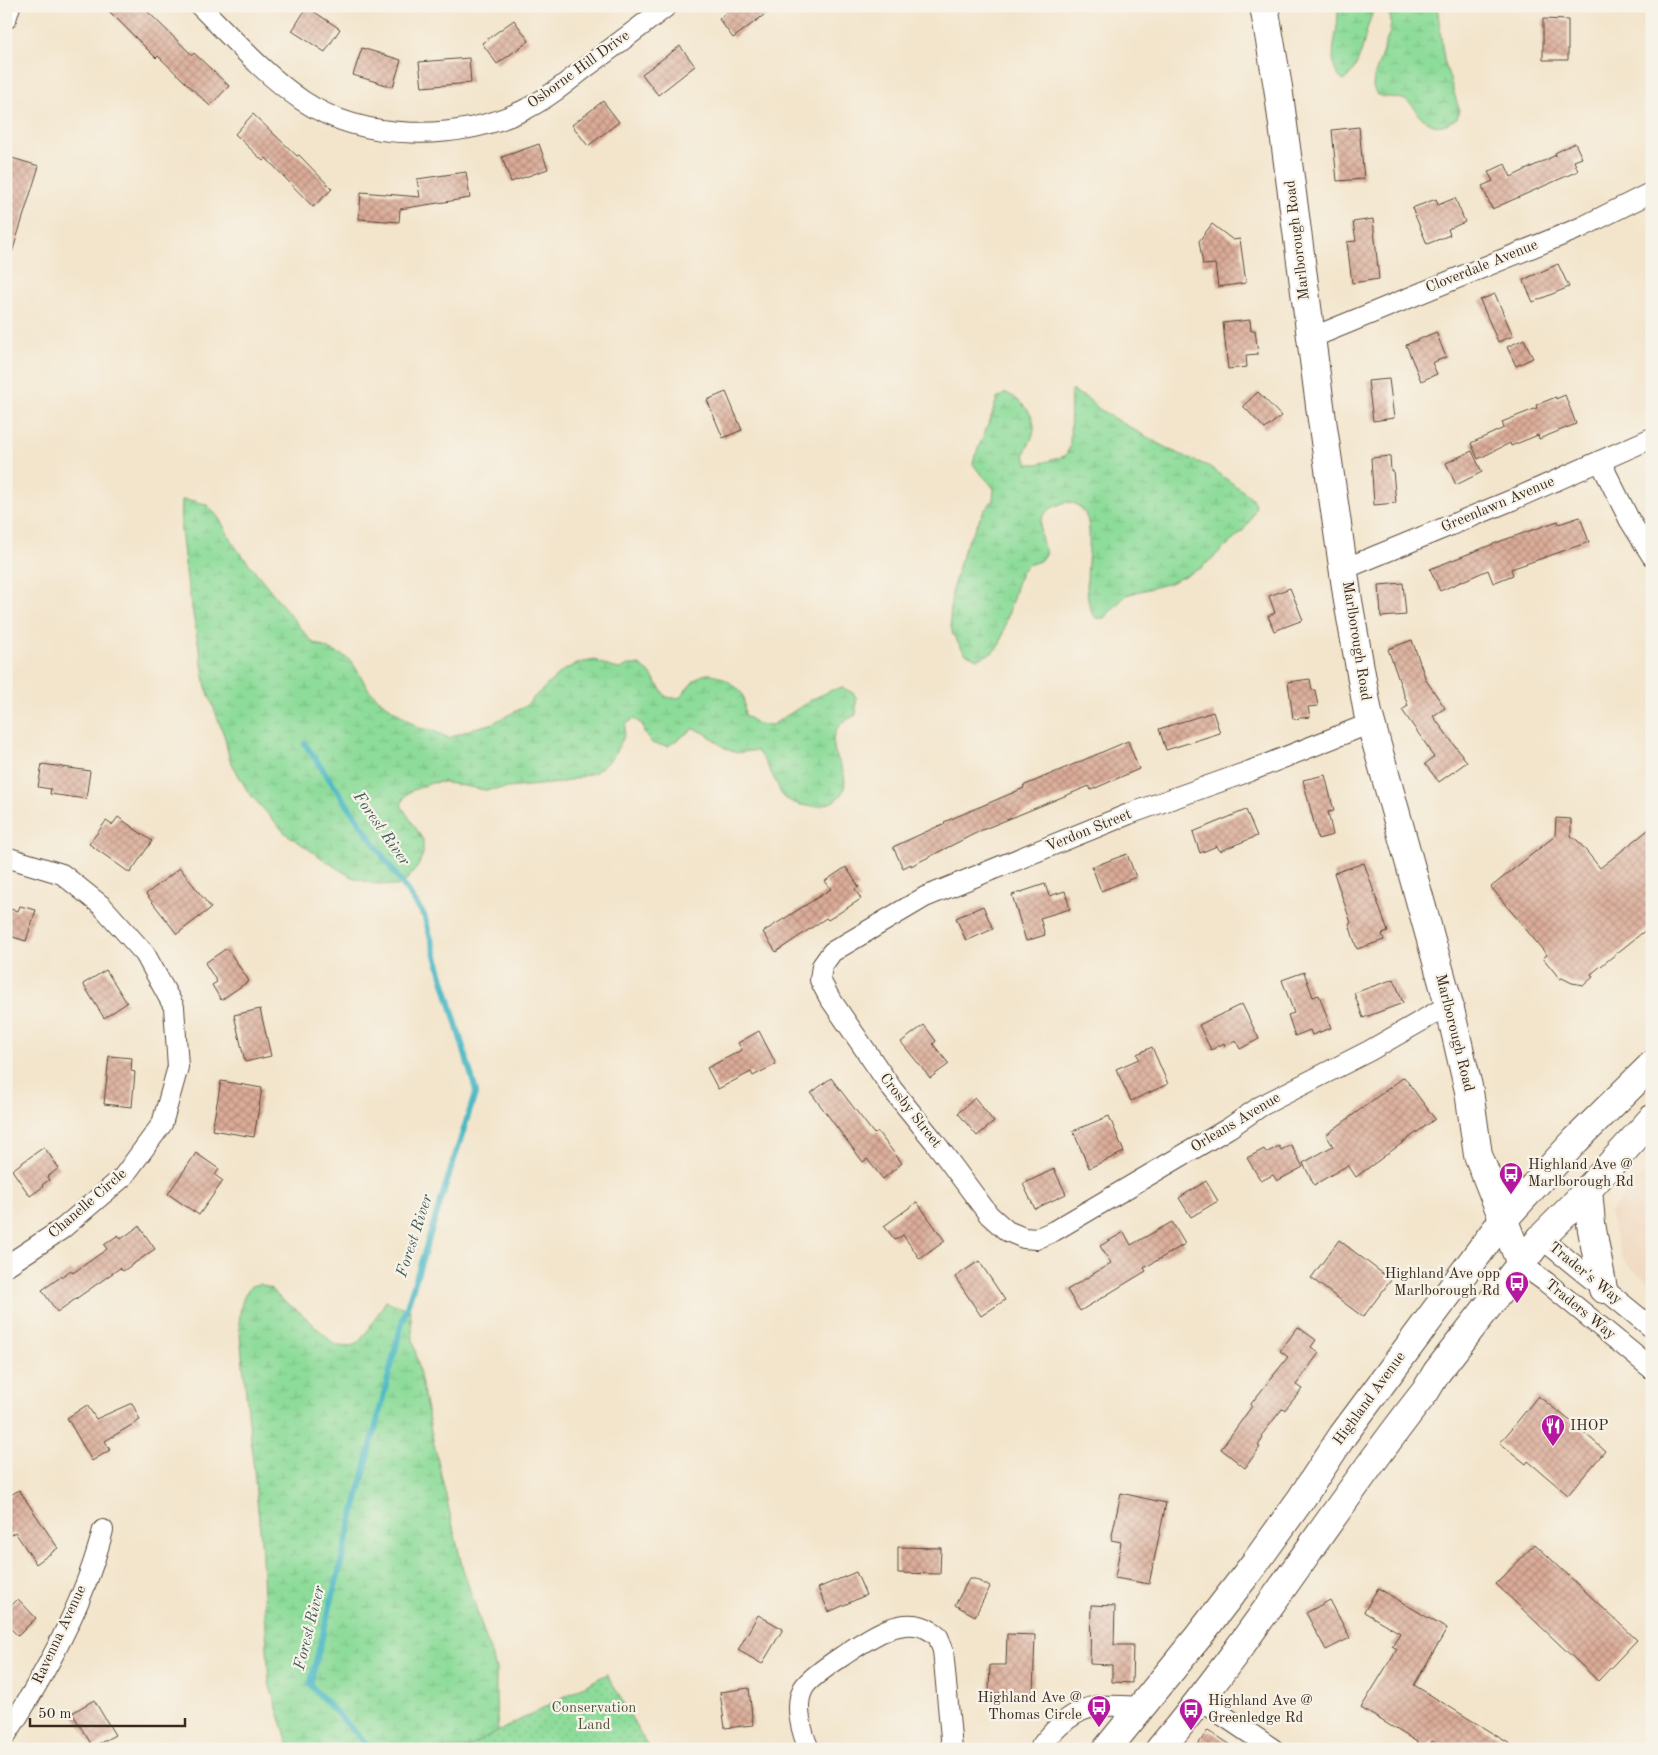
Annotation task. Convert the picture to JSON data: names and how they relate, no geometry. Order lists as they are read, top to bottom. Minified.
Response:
{"streets":{"main road":["Marlborough Road","Highland Avenue"],"street":["Osborne Hill Drive","Cloverdale Avenue","Greenlawn Avenue","Verdon Street","Crosby Street","Orleans Avenue","Chanelle Circle","Trader's Way","Traders Way","Ravenna Avenue"]},"crossings":[["Marlborough Road","Cloverdale Avenue"],["Marlborough Road","Greenlawn Avenue"],["Marlborough Road","Verdon Street"],["Marlborough Road","Orleans Avenue"],["Marlborough Road","Highland Avenue"],["Verdon Street","Crosby Street"],["Crosby Street","Orleans Avenue"]],"water":["Forest River"],"parks":["Conservation Land"],"places":{"bus stop":["Highland Ave @ Marlborough Rd","Highland Ave opp Marlborough Rd","Highland Ave @ Thomas Circle","Highland Ave @ Greenledge Rd"],"restaurant":["IHOP"]},"scale_bar":"50 m"}
